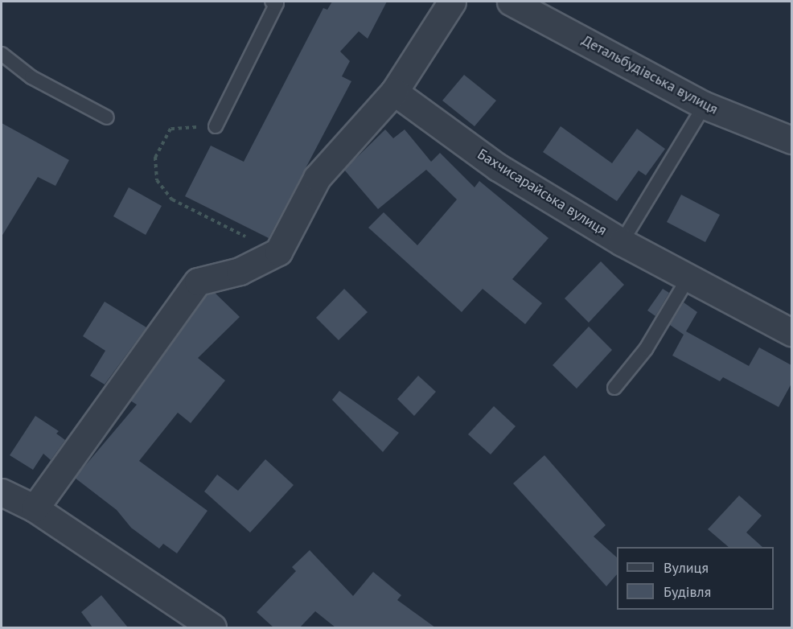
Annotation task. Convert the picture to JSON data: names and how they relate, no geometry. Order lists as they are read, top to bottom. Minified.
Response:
{"streets":{"street":["Детальбудівська вулиця","Бахчисарайська вулиця"]},"legend":["Вулиця","Будівля"]}
